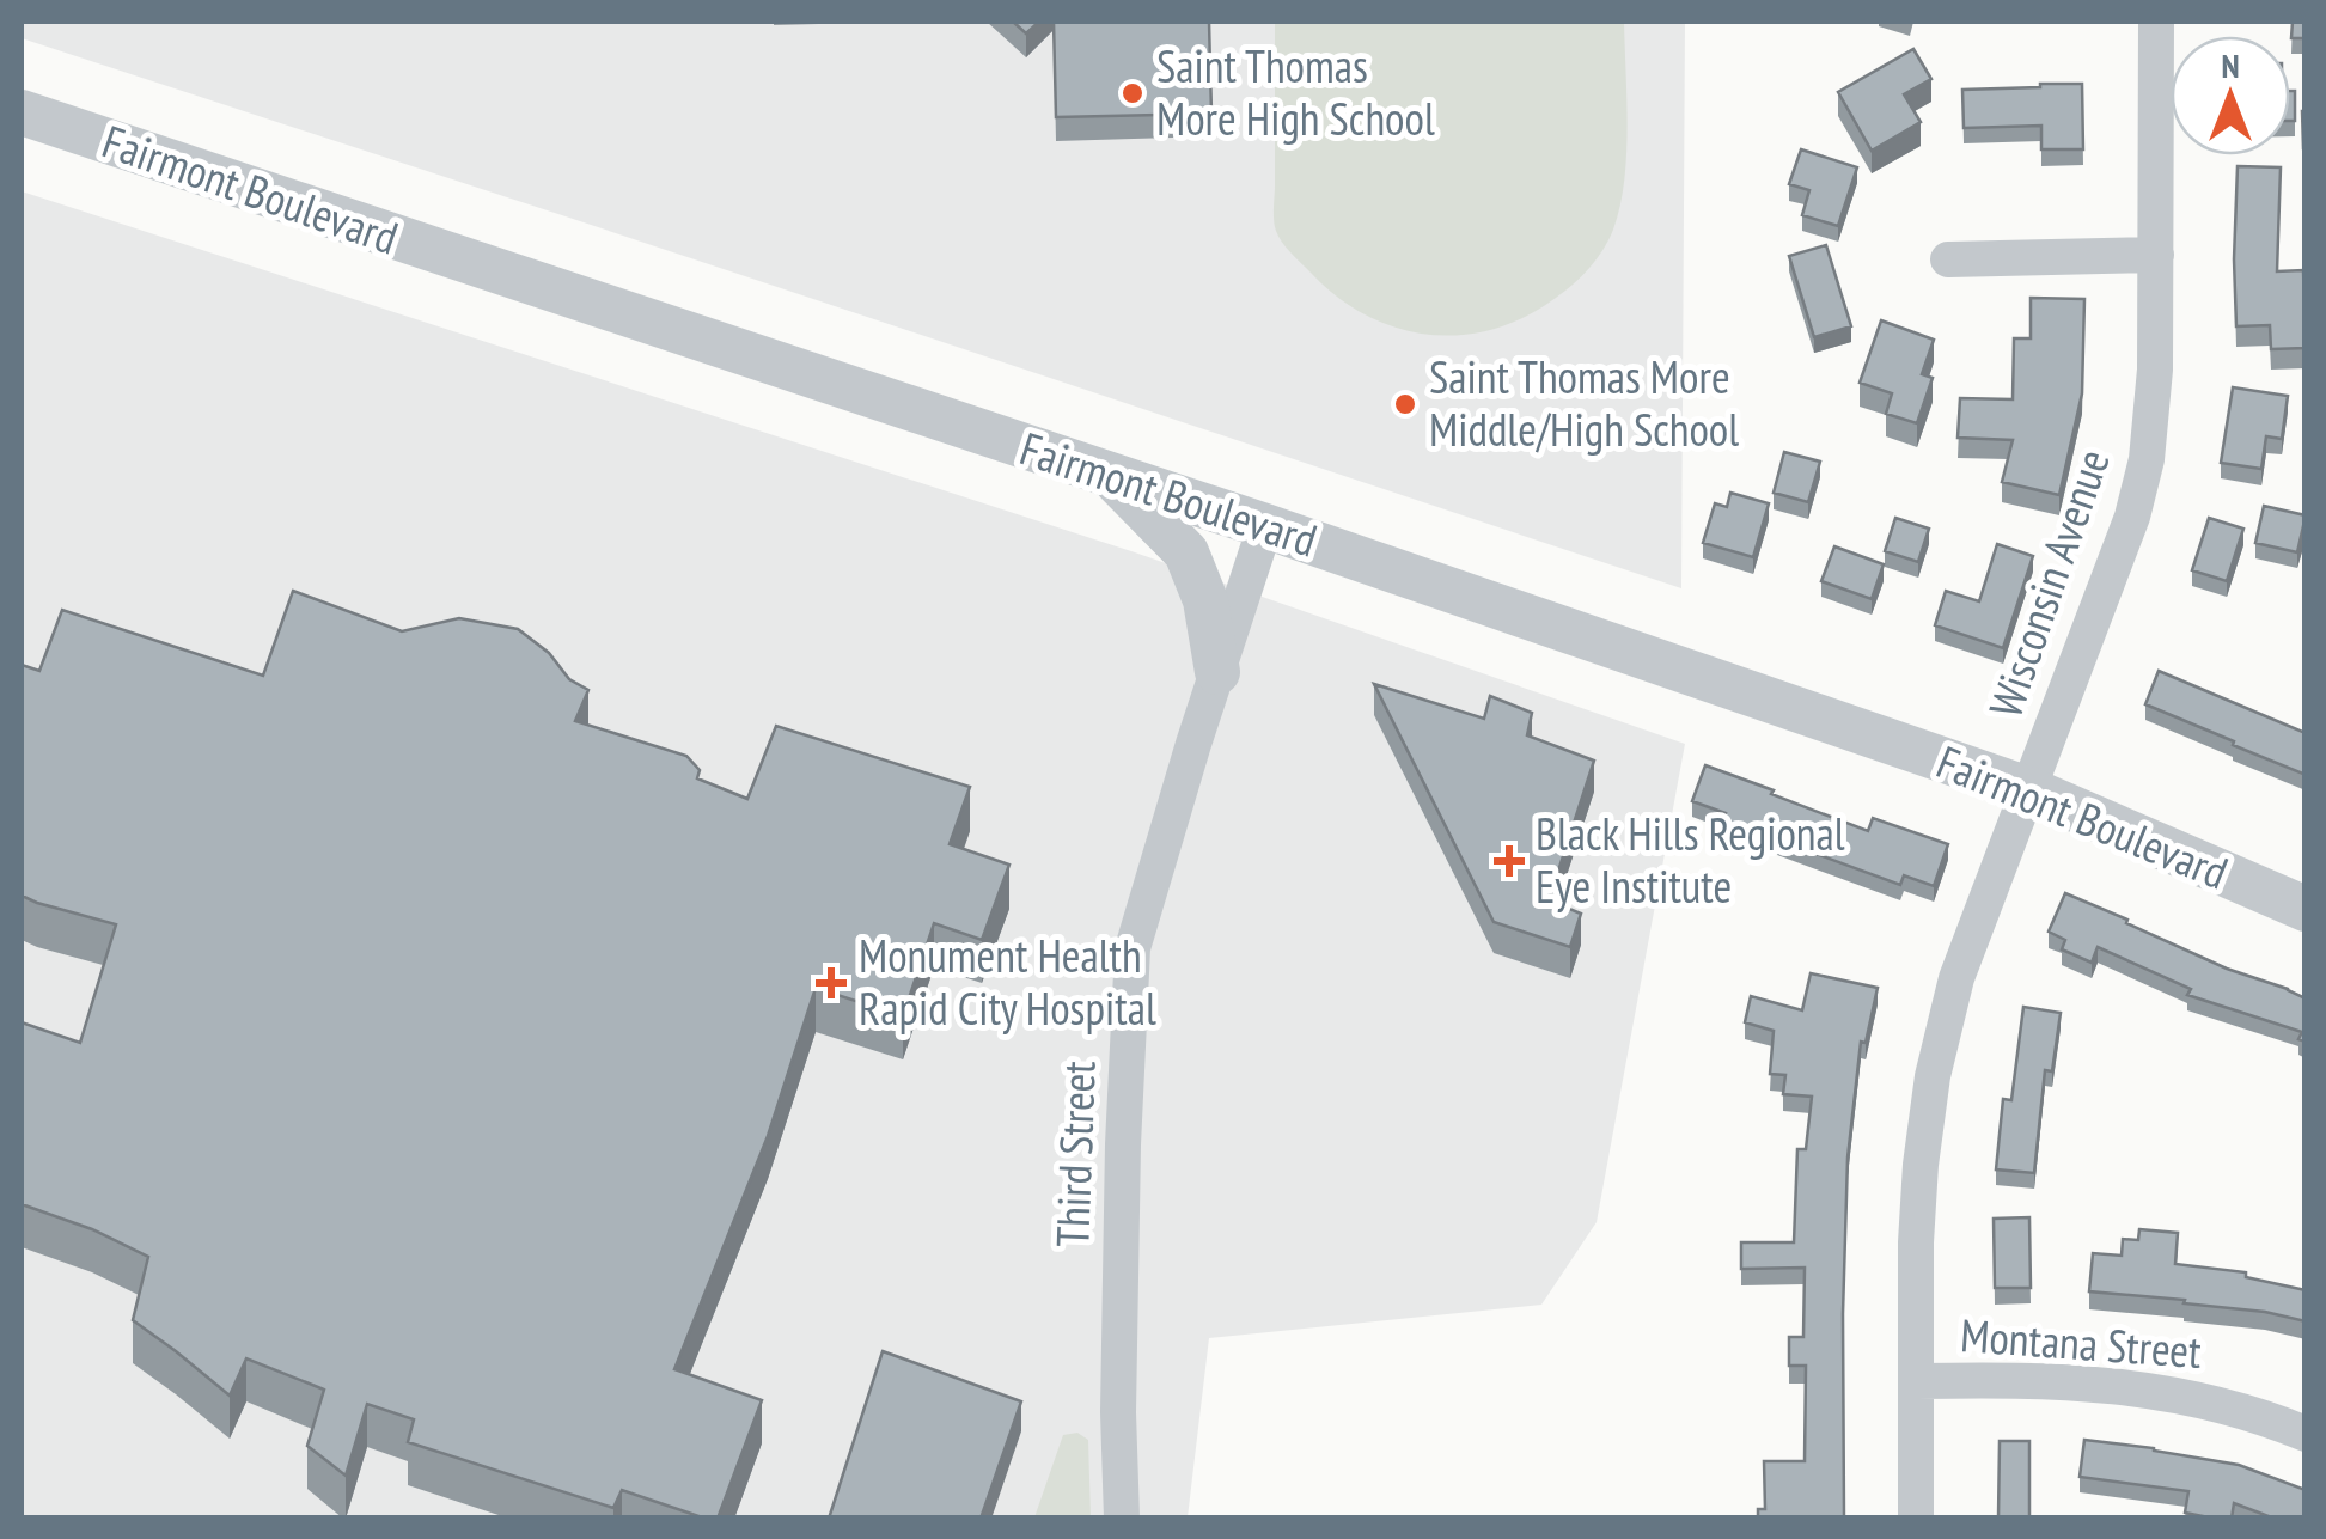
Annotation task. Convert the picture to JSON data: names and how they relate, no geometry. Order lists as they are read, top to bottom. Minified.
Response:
{"streets":{"street":["Fairmont Boulevard","Wisconsin Avenue","Third Street","Montana Street"]},"crossings":[["Fairmont Boulevard","Wisconsin Avenue"],["Fairmont Boulevard","Third Street"],["Wisconsin Avenue","Montana Street"]],"places":{"other":["Saint Thomas More High School","Saint Thomas More Middle/High School"],"health":["Black Hills Regional Eye Institute","Monument Health Rapid City Hospital"]},"north":"top"}
